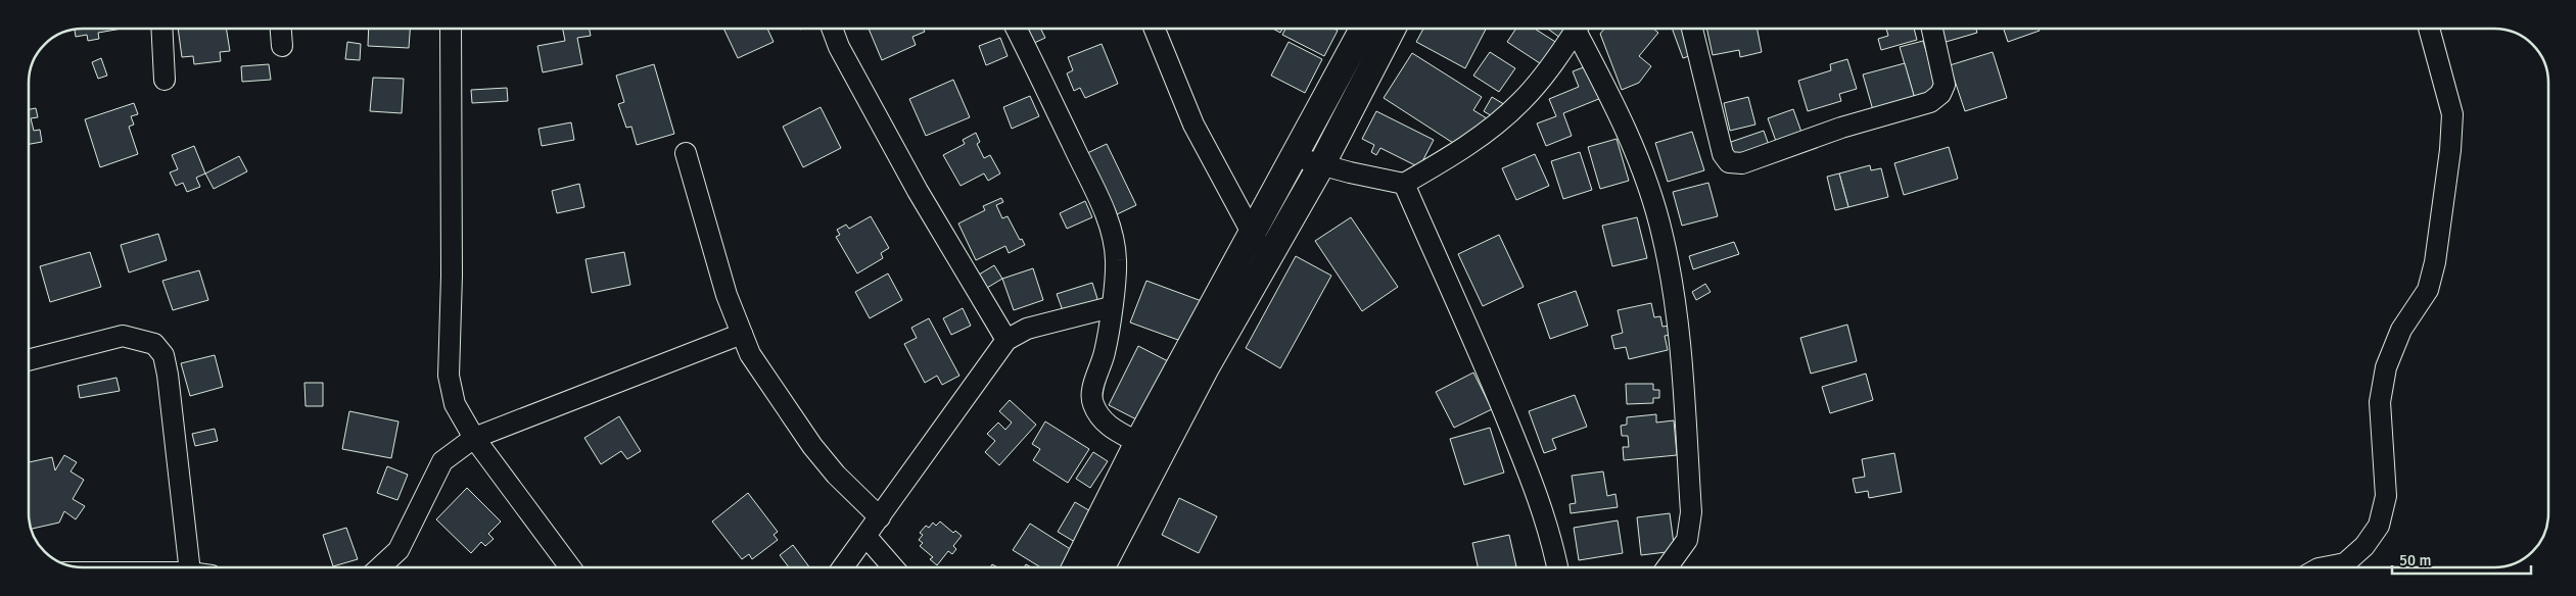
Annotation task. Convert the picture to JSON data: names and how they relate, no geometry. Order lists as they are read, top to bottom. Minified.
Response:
{"scale_bar":"50 m"}
